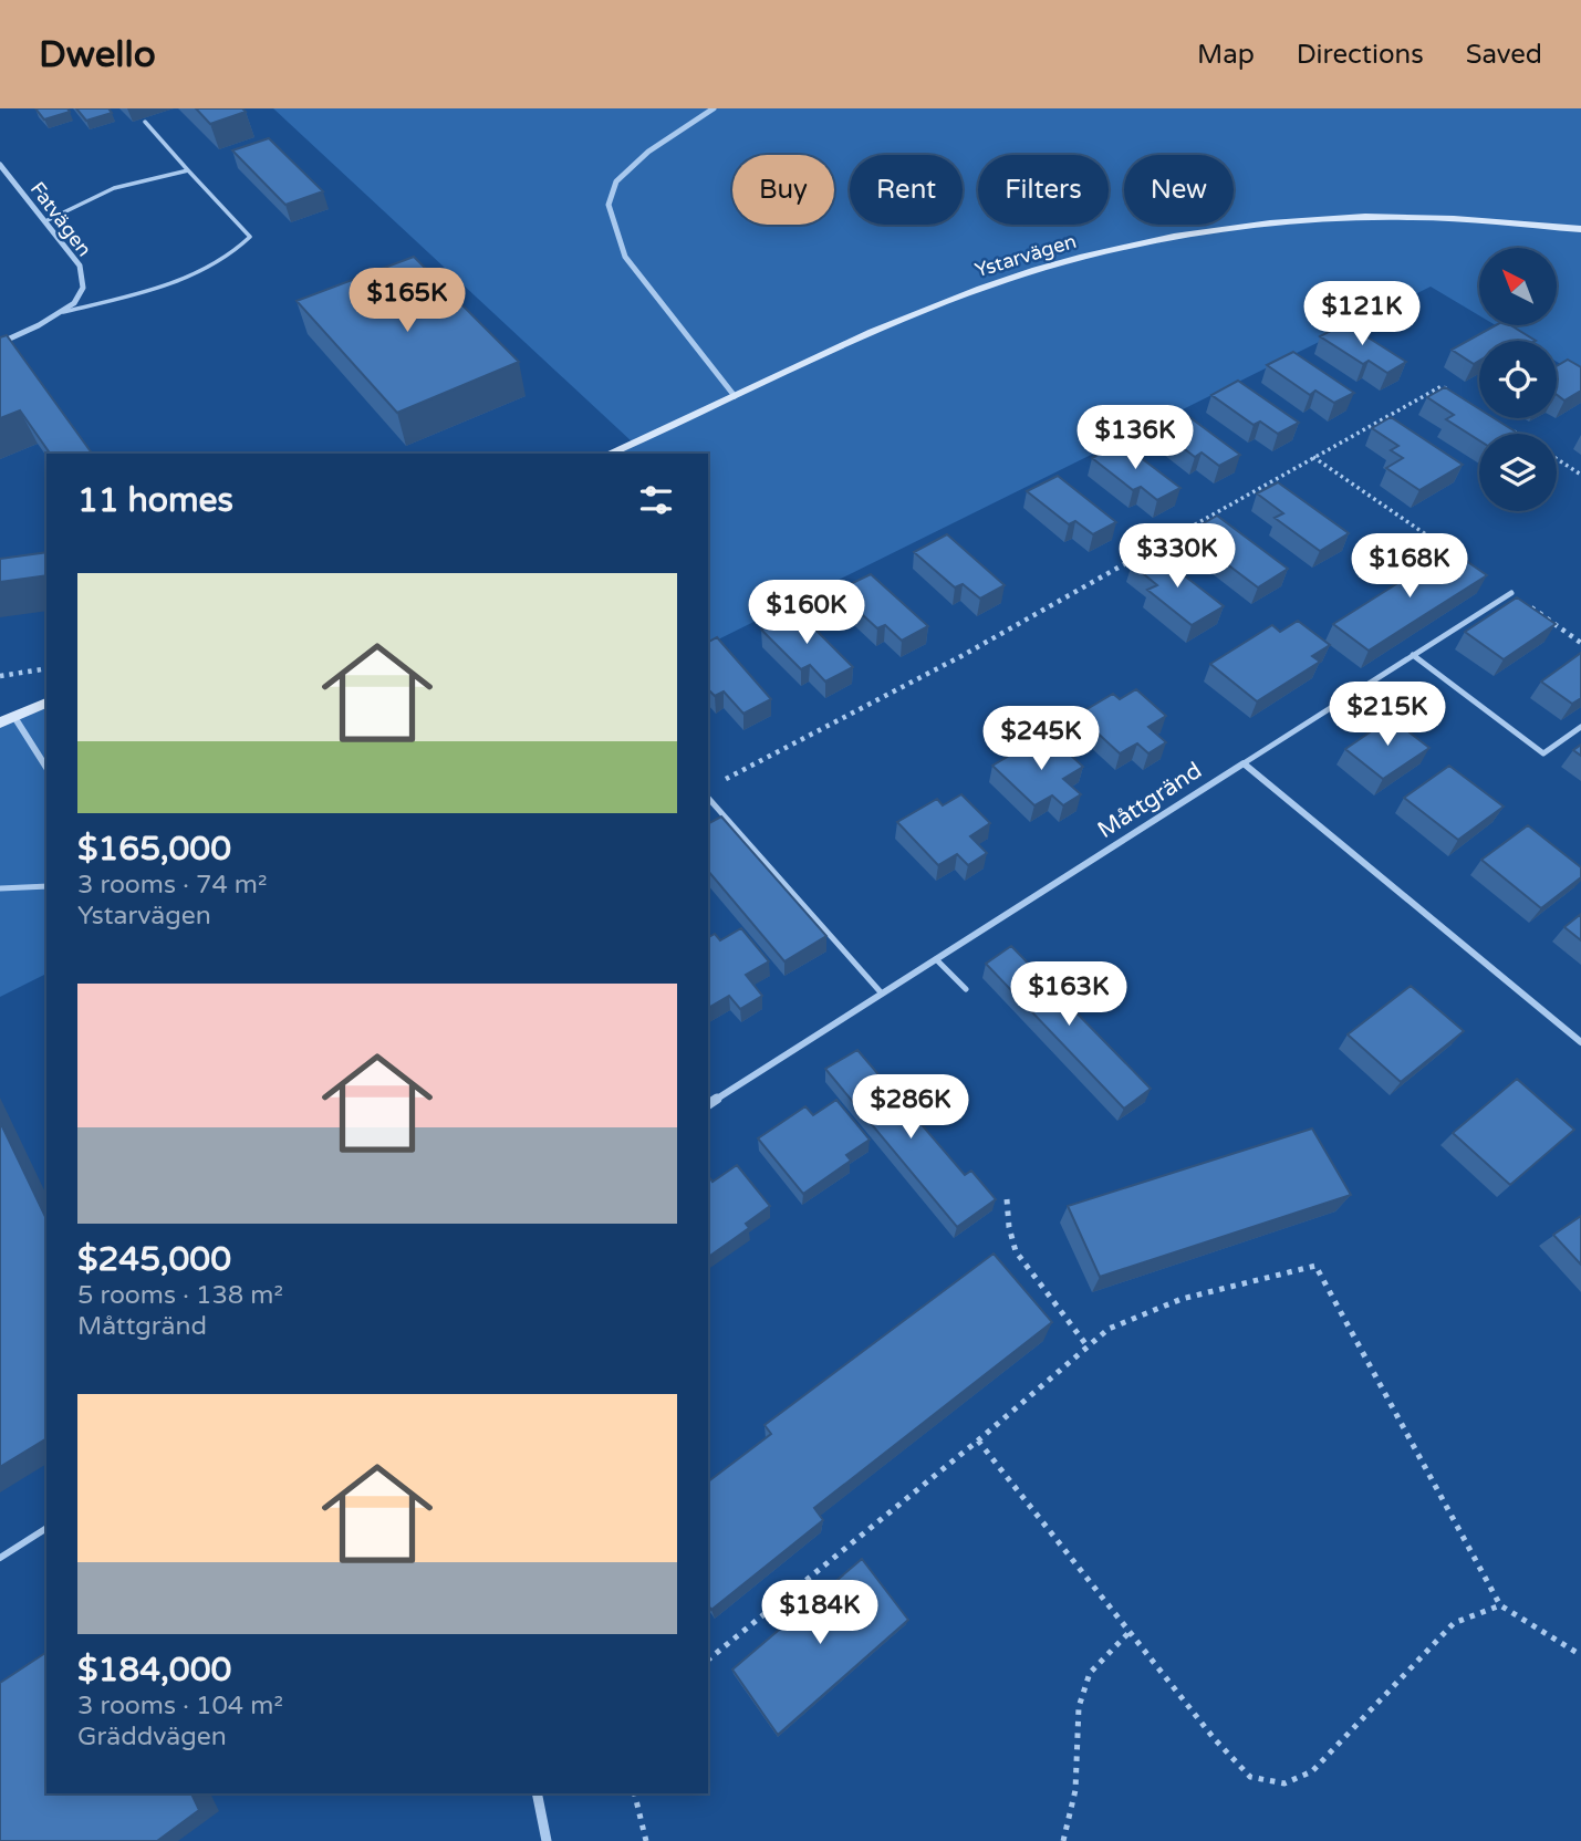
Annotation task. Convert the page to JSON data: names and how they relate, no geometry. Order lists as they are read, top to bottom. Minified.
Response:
{"streets":{"street":["Fatvägen","Ystarvägen","Måttgränd"]},"north":"top left","page":{"header":"Dwello","nav":["Map","Directions","Saved"],"chip":["Buy","Rent","Filters","New"],"price":["$165K","$121K","$136K","$330K","$168K","$160K","$215K","$245K","$163K","$286K","$184K"],"heading":"11 homes","list":[{"name":"$165,000","note":"3 rooms · 74 m² · Ystarvägen"},{"name":"$245,000","note":"5 rooms · 138 m² · Måttgränd"},{"name":"$184,000","note":"3 rooms · 104 m² · Gräddvägen"}]}}
